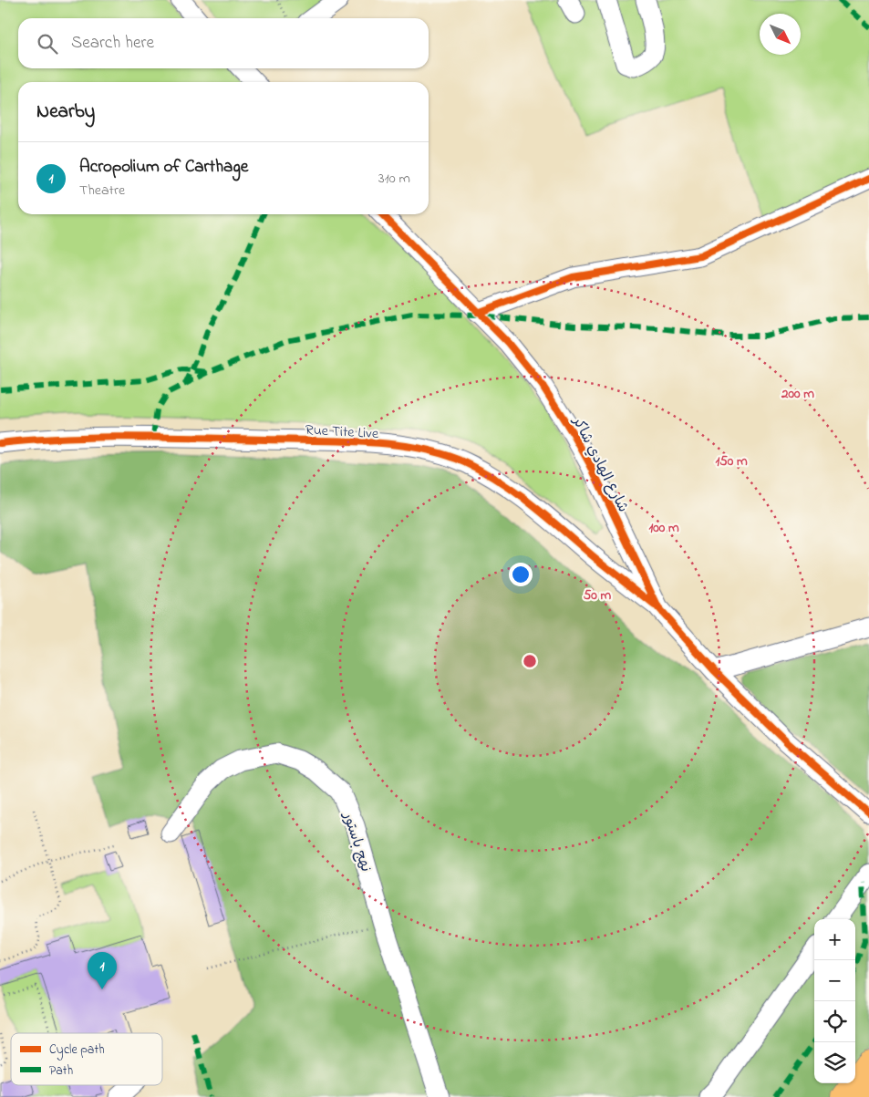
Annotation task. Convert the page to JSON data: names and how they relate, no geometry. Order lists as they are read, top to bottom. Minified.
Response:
{"streets":{"street":["Rue Tite Live","شارع الهادي شاكر","نهج باستور"]},"crossings":[["Rue Tite Live","شارع الهادي شاكر"]],"legend":["Cycle path","Path"],"north":"bottom right","page":{"search":"Search here","heading":"Nearby","list":[{"mark":"1","name":"Acropolium of Carthage","note":"Theatre","value":"310 m"}],"map_buttons":["+","−"],"pins":"1"},"rings":["200 m","150 m","100 m","50 m"]}
